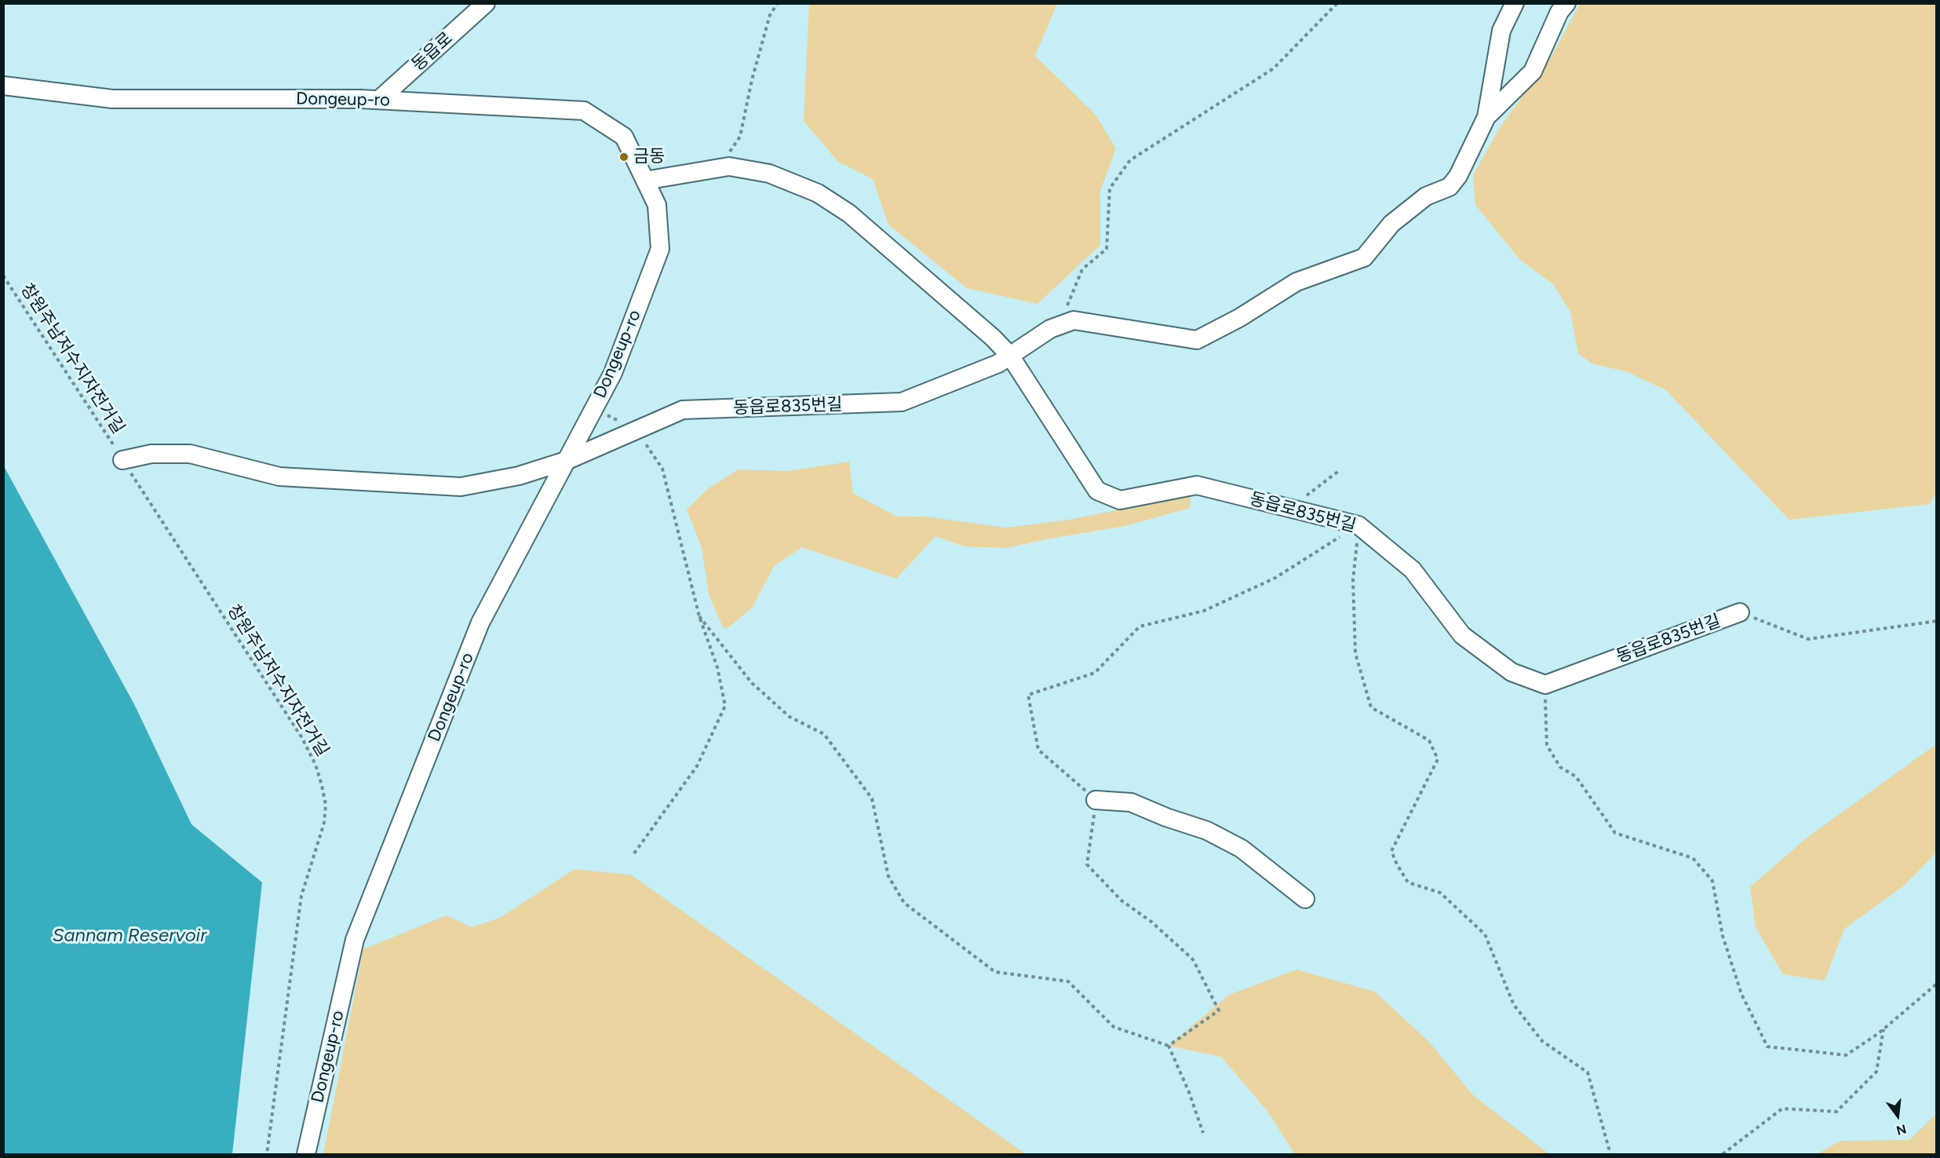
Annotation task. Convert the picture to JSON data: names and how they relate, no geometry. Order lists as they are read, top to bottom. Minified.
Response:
{"streets":{"street":["동읍로","Dongeup-ro","동읍로835번길"],"path":["창원주남저수지자전거길"]},"crossings":[["동읍로","Dongeup-ro"],["Dongeup-ro","동읍로835번길"],["창원주남저수지자전거길","동읍로835번길"]],"water":["Sannam Reservoir"],"places":["금동"],"north":"bottom"}
